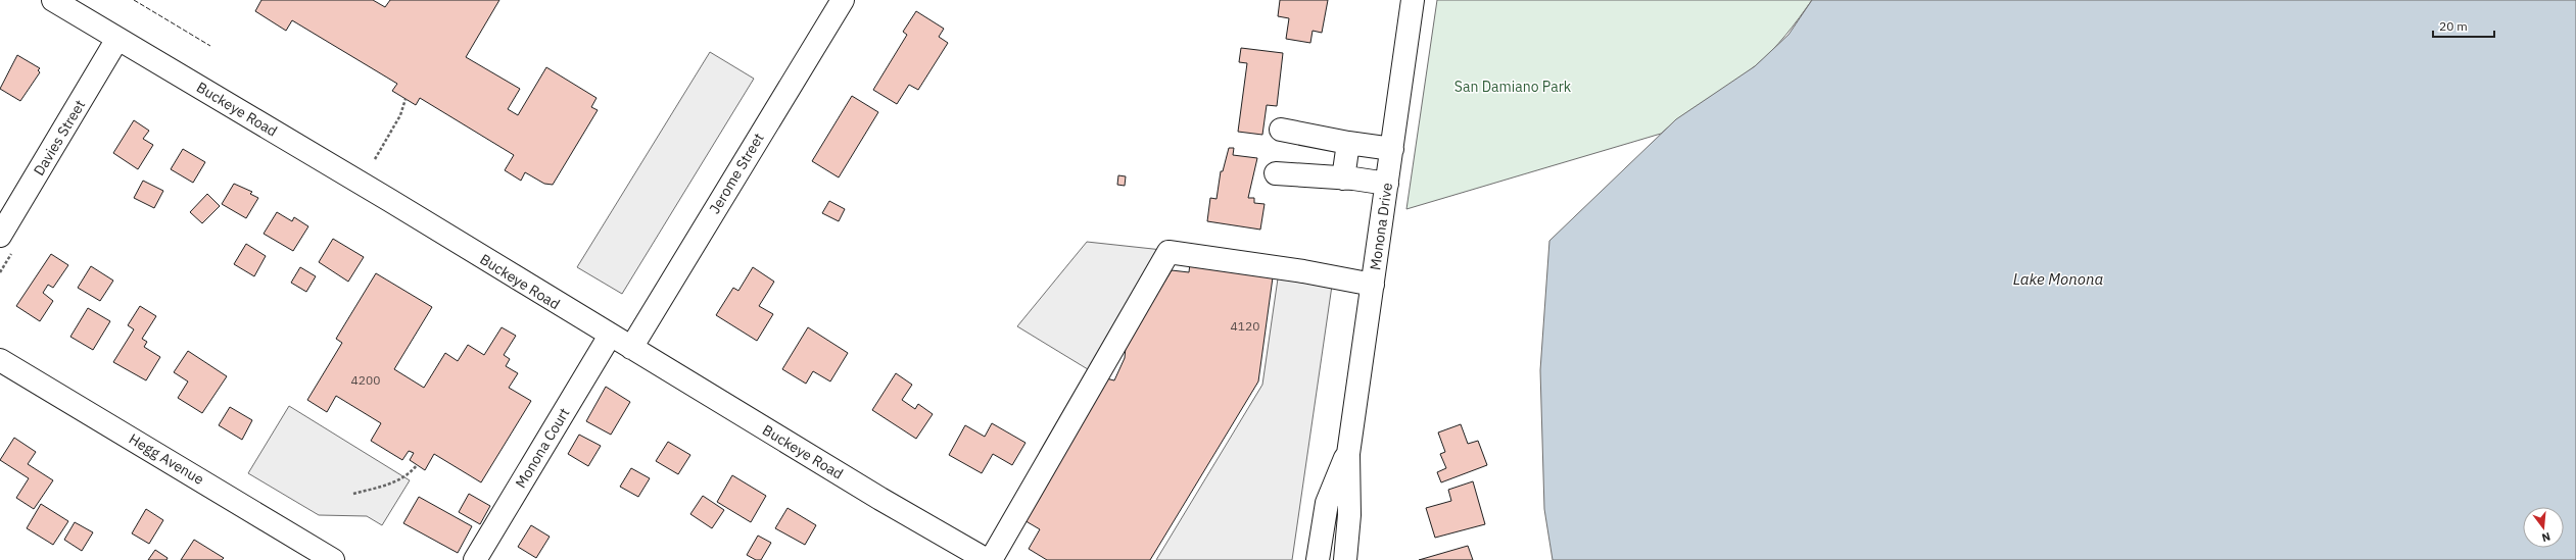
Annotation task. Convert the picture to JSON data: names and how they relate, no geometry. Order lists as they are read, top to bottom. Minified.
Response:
{"streets":{"street":["Buckeye Road","Davies Street","Jerome Street","Monona Drive","Monona Court","Hegg Avenue"]},"crossings":[["Buckeye Road","Davies Street"],["Buckeye Road","Jerome Street"],["Buckeye Road","Monona Court"]],"water":["Lake Monona"],"parks":["San Damiano Park"],"house_numbers":["4120","4200"],"scale_bar":"20 m","north":"bottom"}
